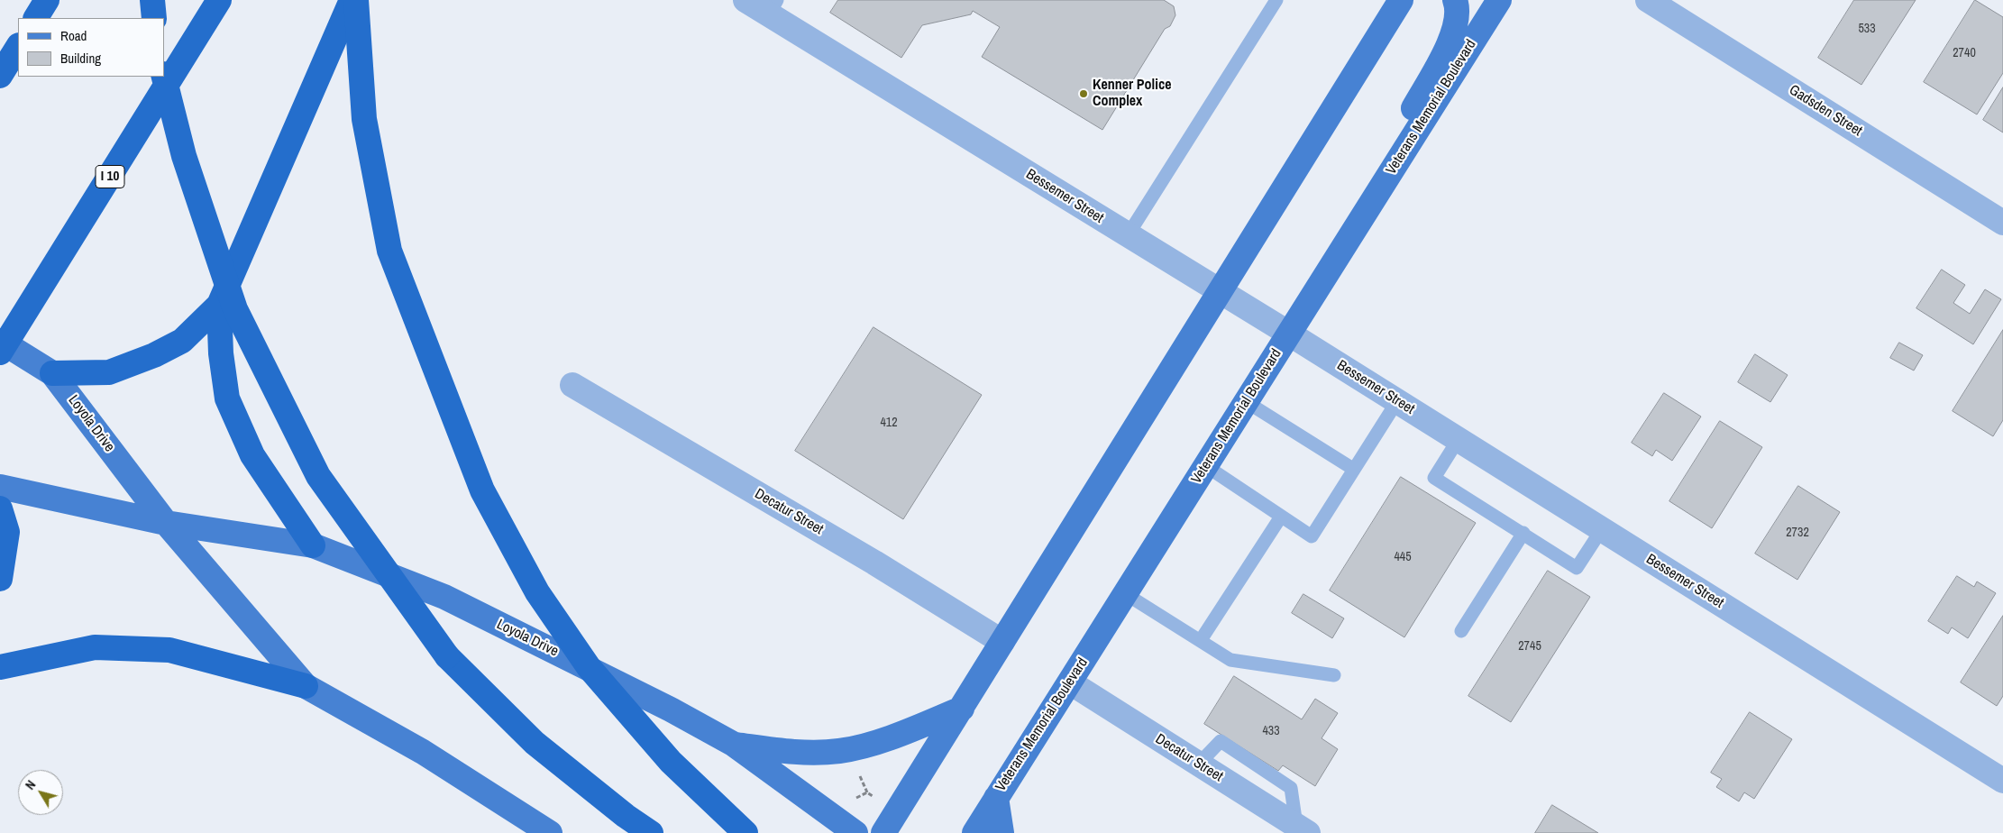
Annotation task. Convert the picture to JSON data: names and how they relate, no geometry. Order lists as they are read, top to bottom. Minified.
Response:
{"streets":{"highway":["I 10"],"main road":["Veterans Memorial Boulevard","Loyola Drive"],"street":["Gadsden Street","Bessemer Street","Decatur Street"]},"crossings":[["Veterans Memorial Boulevard","Bessemer Street"],["Veterans Memorial Boulevard","Decatur Street"]],"places":["Kenner Police Complex"],"house_numbers":["533","2740","412","2732","445","2745","433"],"legend":["Road","Building"],"north":"top left"}
